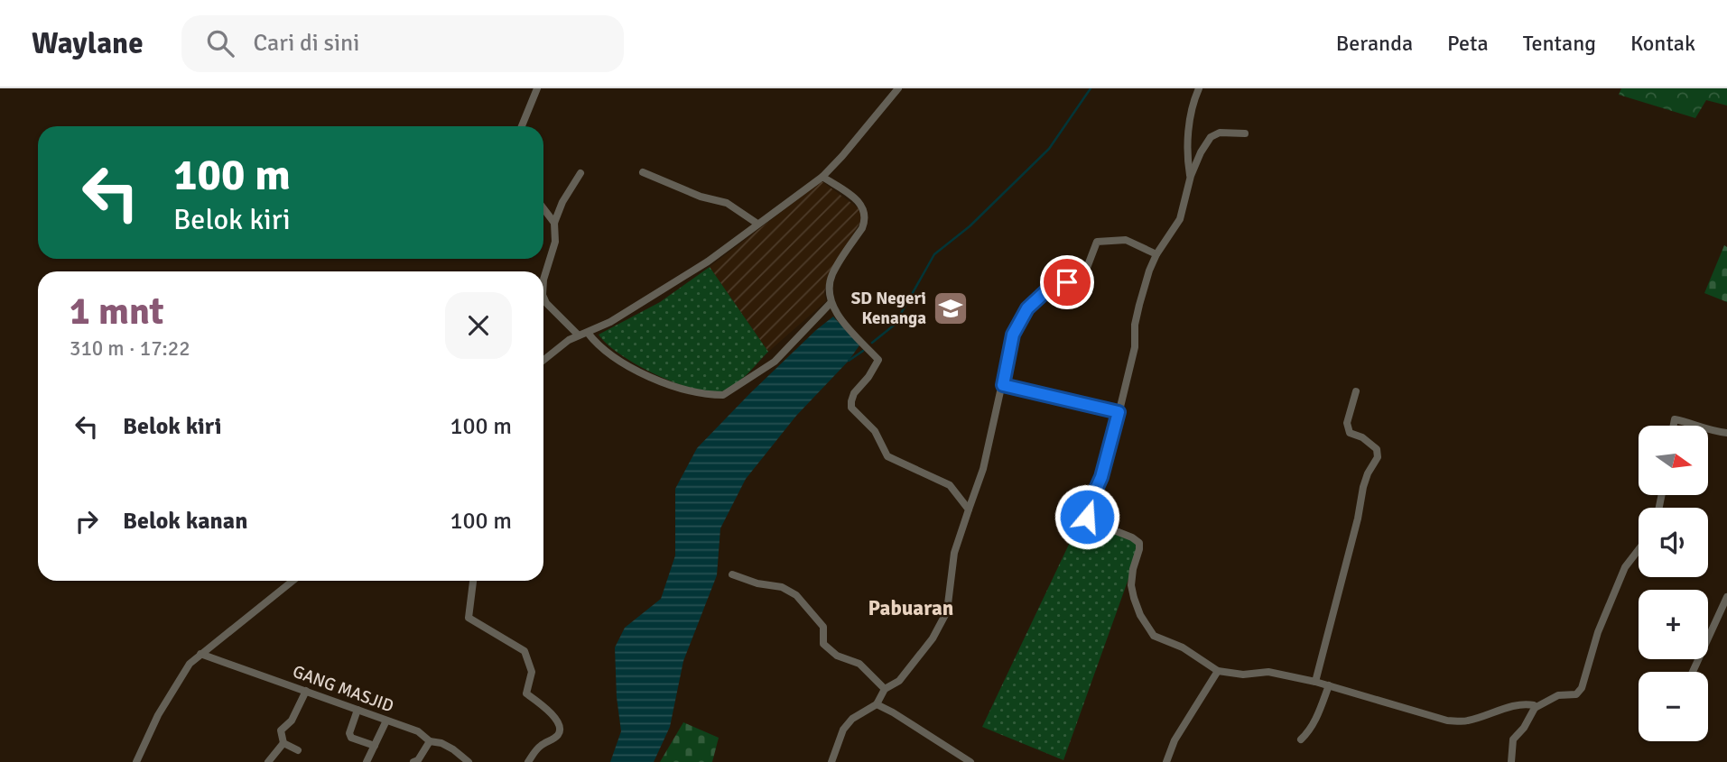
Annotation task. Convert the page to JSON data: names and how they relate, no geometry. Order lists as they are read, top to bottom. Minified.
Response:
{"streets":{"street":["GANG MASJID"]},"districts":["Pabuaran"],"places":{"school or university":["SD Negeri Kenanga"]},"north":"right","page":{"header":"Waylane","search":"Cari di sini","nav":["Beranda","Peta","Tentang","Kontak"],"turn":["100 m","Belok kiri"],"heading":["1 mnt","310 m · 17:22"],"list":[{"name":"Belok kiri","value":"100 m"},{"name":"Belok kanan","value":"100 m"}],"map_buttons":["+","−"]}}
